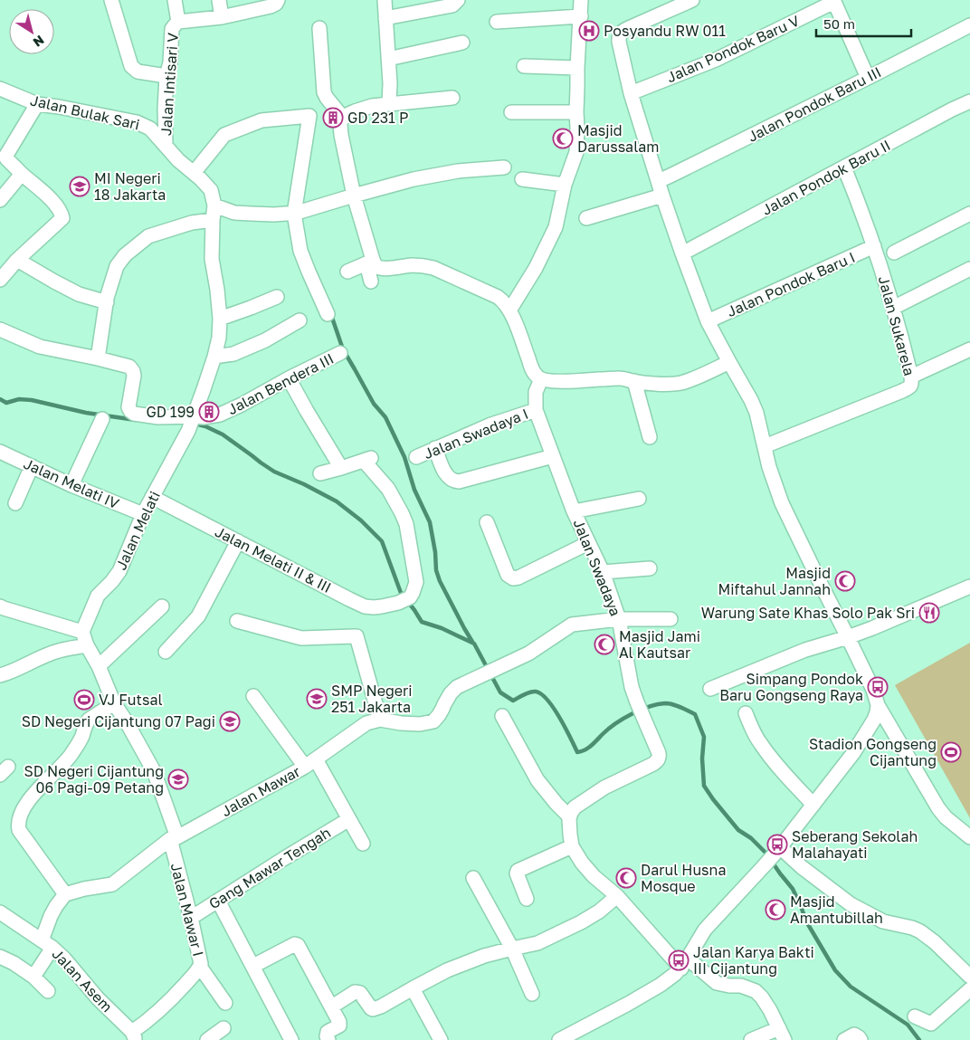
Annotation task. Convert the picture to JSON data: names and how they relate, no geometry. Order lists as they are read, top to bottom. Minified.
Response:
{"streets":{"street":["Jalan Pondok Baru V","Jalan Intisari V","Jalan Pondok Baru III","Jalan Bulak Sari","Jalan Pondok Baru II","Jalan Pondok Baru I","Jalan Sukarela","Jalan Bendera III","Jalan Swadaya I","Jalan Melati IV","Jalan Melati","Jalan Melati II & III","Jalan Swadaya","Jalan Mawar","Gang Mawar Tengah","Jalan Mawar I","Jalan Asem"]},"crossings":[["Jalan Pondok Baru V","Jalan Pondok Baru III"],["Jalan Intisari V","Jalan Bulak Sari"],["Jalan Bulak Sari","Jalan Melati"],["Jalan Pondok Baru II","Jalan Sukarela"],["Jalan Pondok Baru I","Jalan Sukarela"],["Jalan Bendera III","Jalan Melati"],["Jalan Swadaya I","Jalan Swadaya"],["Jalan Melati IV","Jalan Melati"],["Jalan Melati","Jalan Melati II & III"],["Jalan Mawar","Jalan Mawar I"],["Gang Mawar Tengah","Jalan Mawar I"],["Jalan Mawar I","Jalan Asem"]],"places":{"hospital":["Posyandu RW 011"],"building":["GD 231 P","GD 199"],"mosque":["Masjid Darussalam","Masjid Miftahul Jannah","Masjid Jami Al Kautsar","Darul Husna Mosque","Masjid Amantubillah"],"school or university":["MI Negeri 18 Jakarta","SMP Negeri 251 Jakarta","SD Negeri Cijantung 07 Pagi","SD Negeri Cijantung 06 Pagi-09 Petang"],"restaurant":["Warung Sate Khas Solo Pak Sri"],"bus stop":["Simpang Pondok Baru Gongseng Raya","Seberang Sekolah Malahayati","Jalan Karya Bakti III Cijantung"],"sports":["VJ Futsal","Stadion Gongseng Cijantung"]},"scale_bar":"50 m","north":"bottom right"}
